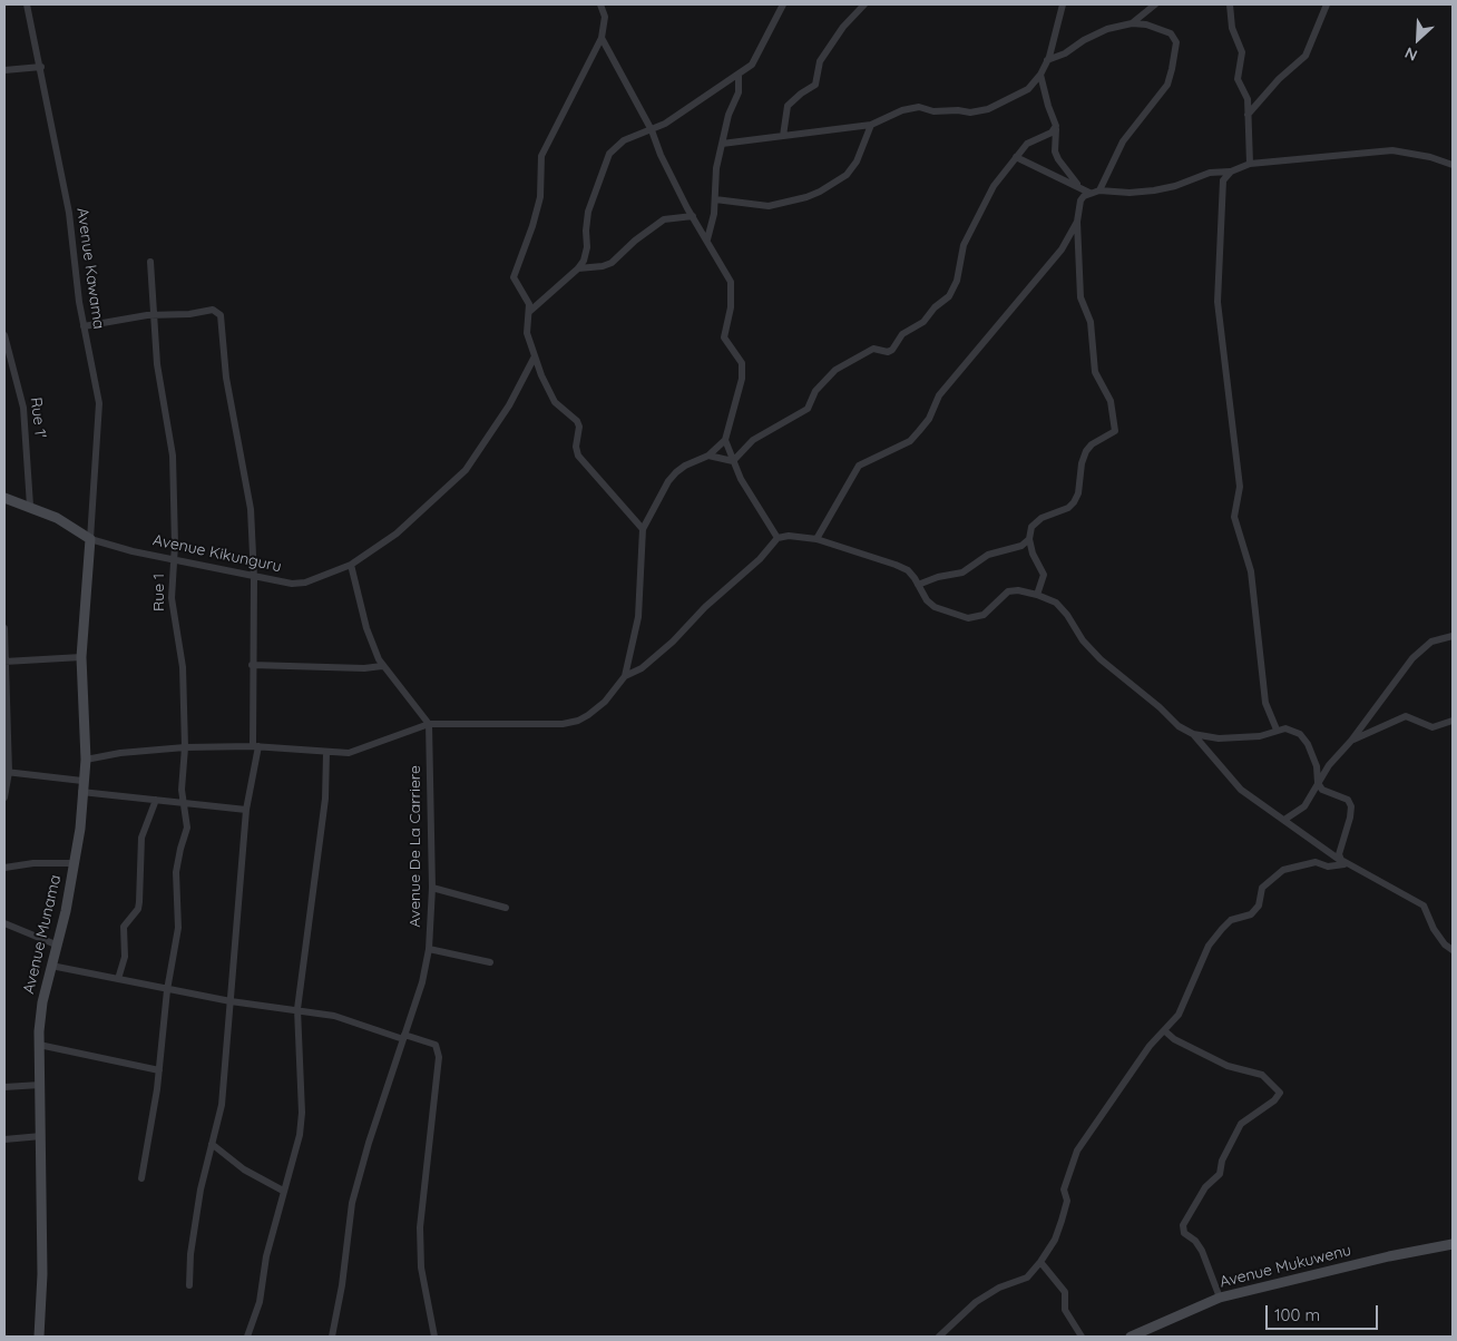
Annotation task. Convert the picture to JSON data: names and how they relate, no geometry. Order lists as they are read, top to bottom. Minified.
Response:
{"streets":{"street":["Avenue Kawama","Rue 1'","Avenue Kikunguru","Rue 1","Avenue De La Carriere","Avenue Munama","Avenue Mukuwenu"]},"crossings":[["Avenue Kawama","Avenue Kikunguru"],["Avenue Kawama","Avenue Munama"],["Rue 1'","Avenue Kikunguru"],["Avenue Kikunguru","Rue 1"],["Avenue Kikunguru","Avenue Munama"]],"scale_bar":"100 m","north":"bottom left"}
